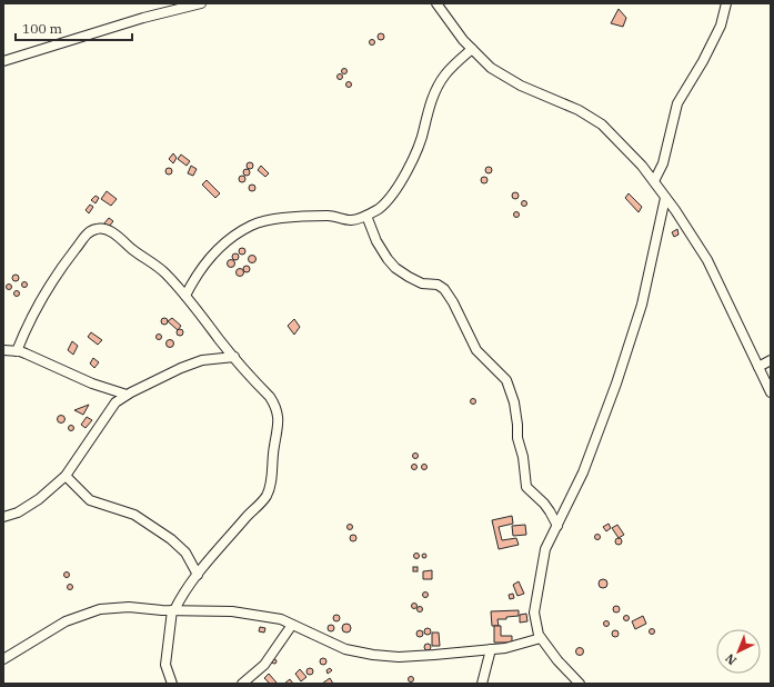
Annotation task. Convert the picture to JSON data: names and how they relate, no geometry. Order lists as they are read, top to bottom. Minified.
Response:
{"scale_bar":"100 m","north":"bottom left"}
